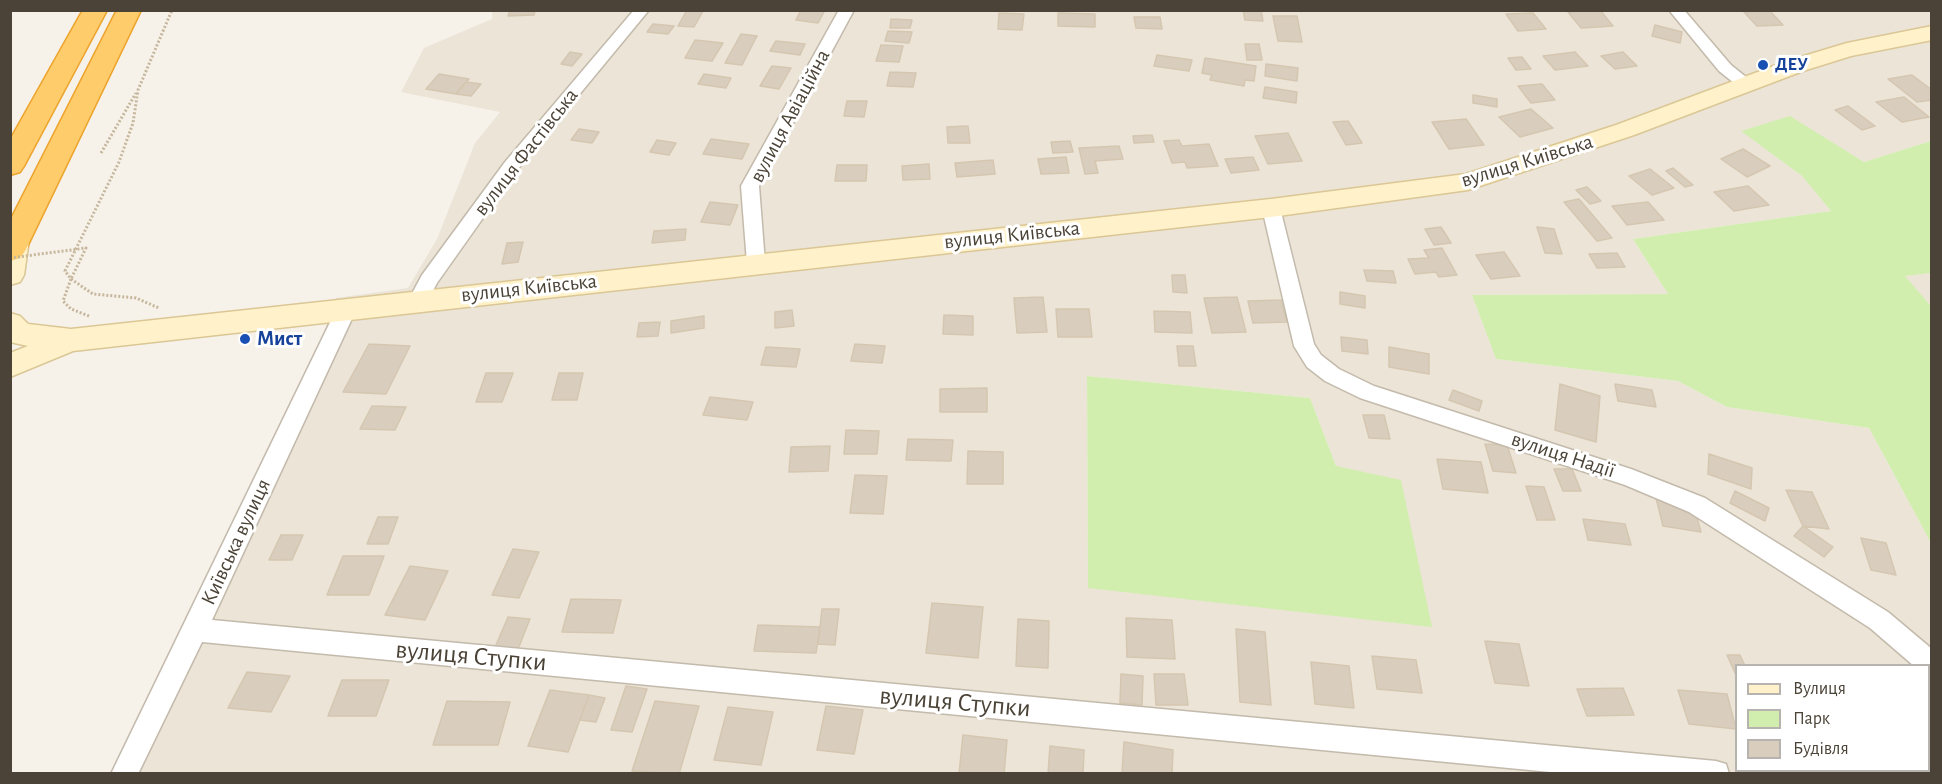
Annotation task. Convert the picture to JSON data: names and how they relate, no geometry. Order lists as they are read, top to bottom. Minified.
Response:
{"streets":{"street":["вулиця Авіаційна","вулиця Фастівська","вулиця Київська","вулиця Надії","Київська вулиця","вулиця Ступки"]},"crossings":[["вулиця Авіаційна","вулиця Київська"],["вулиця Фастівська","вулиця Київська"],["вулиця Київська","вулиця Надії"],["вулиця Київська","Київська вулиця"],["Київська вулиця","вулиця Ступки"]],"places":["ДЕУ","Мист"],"legend":["Вулиця","Парк","Будівля"]}
